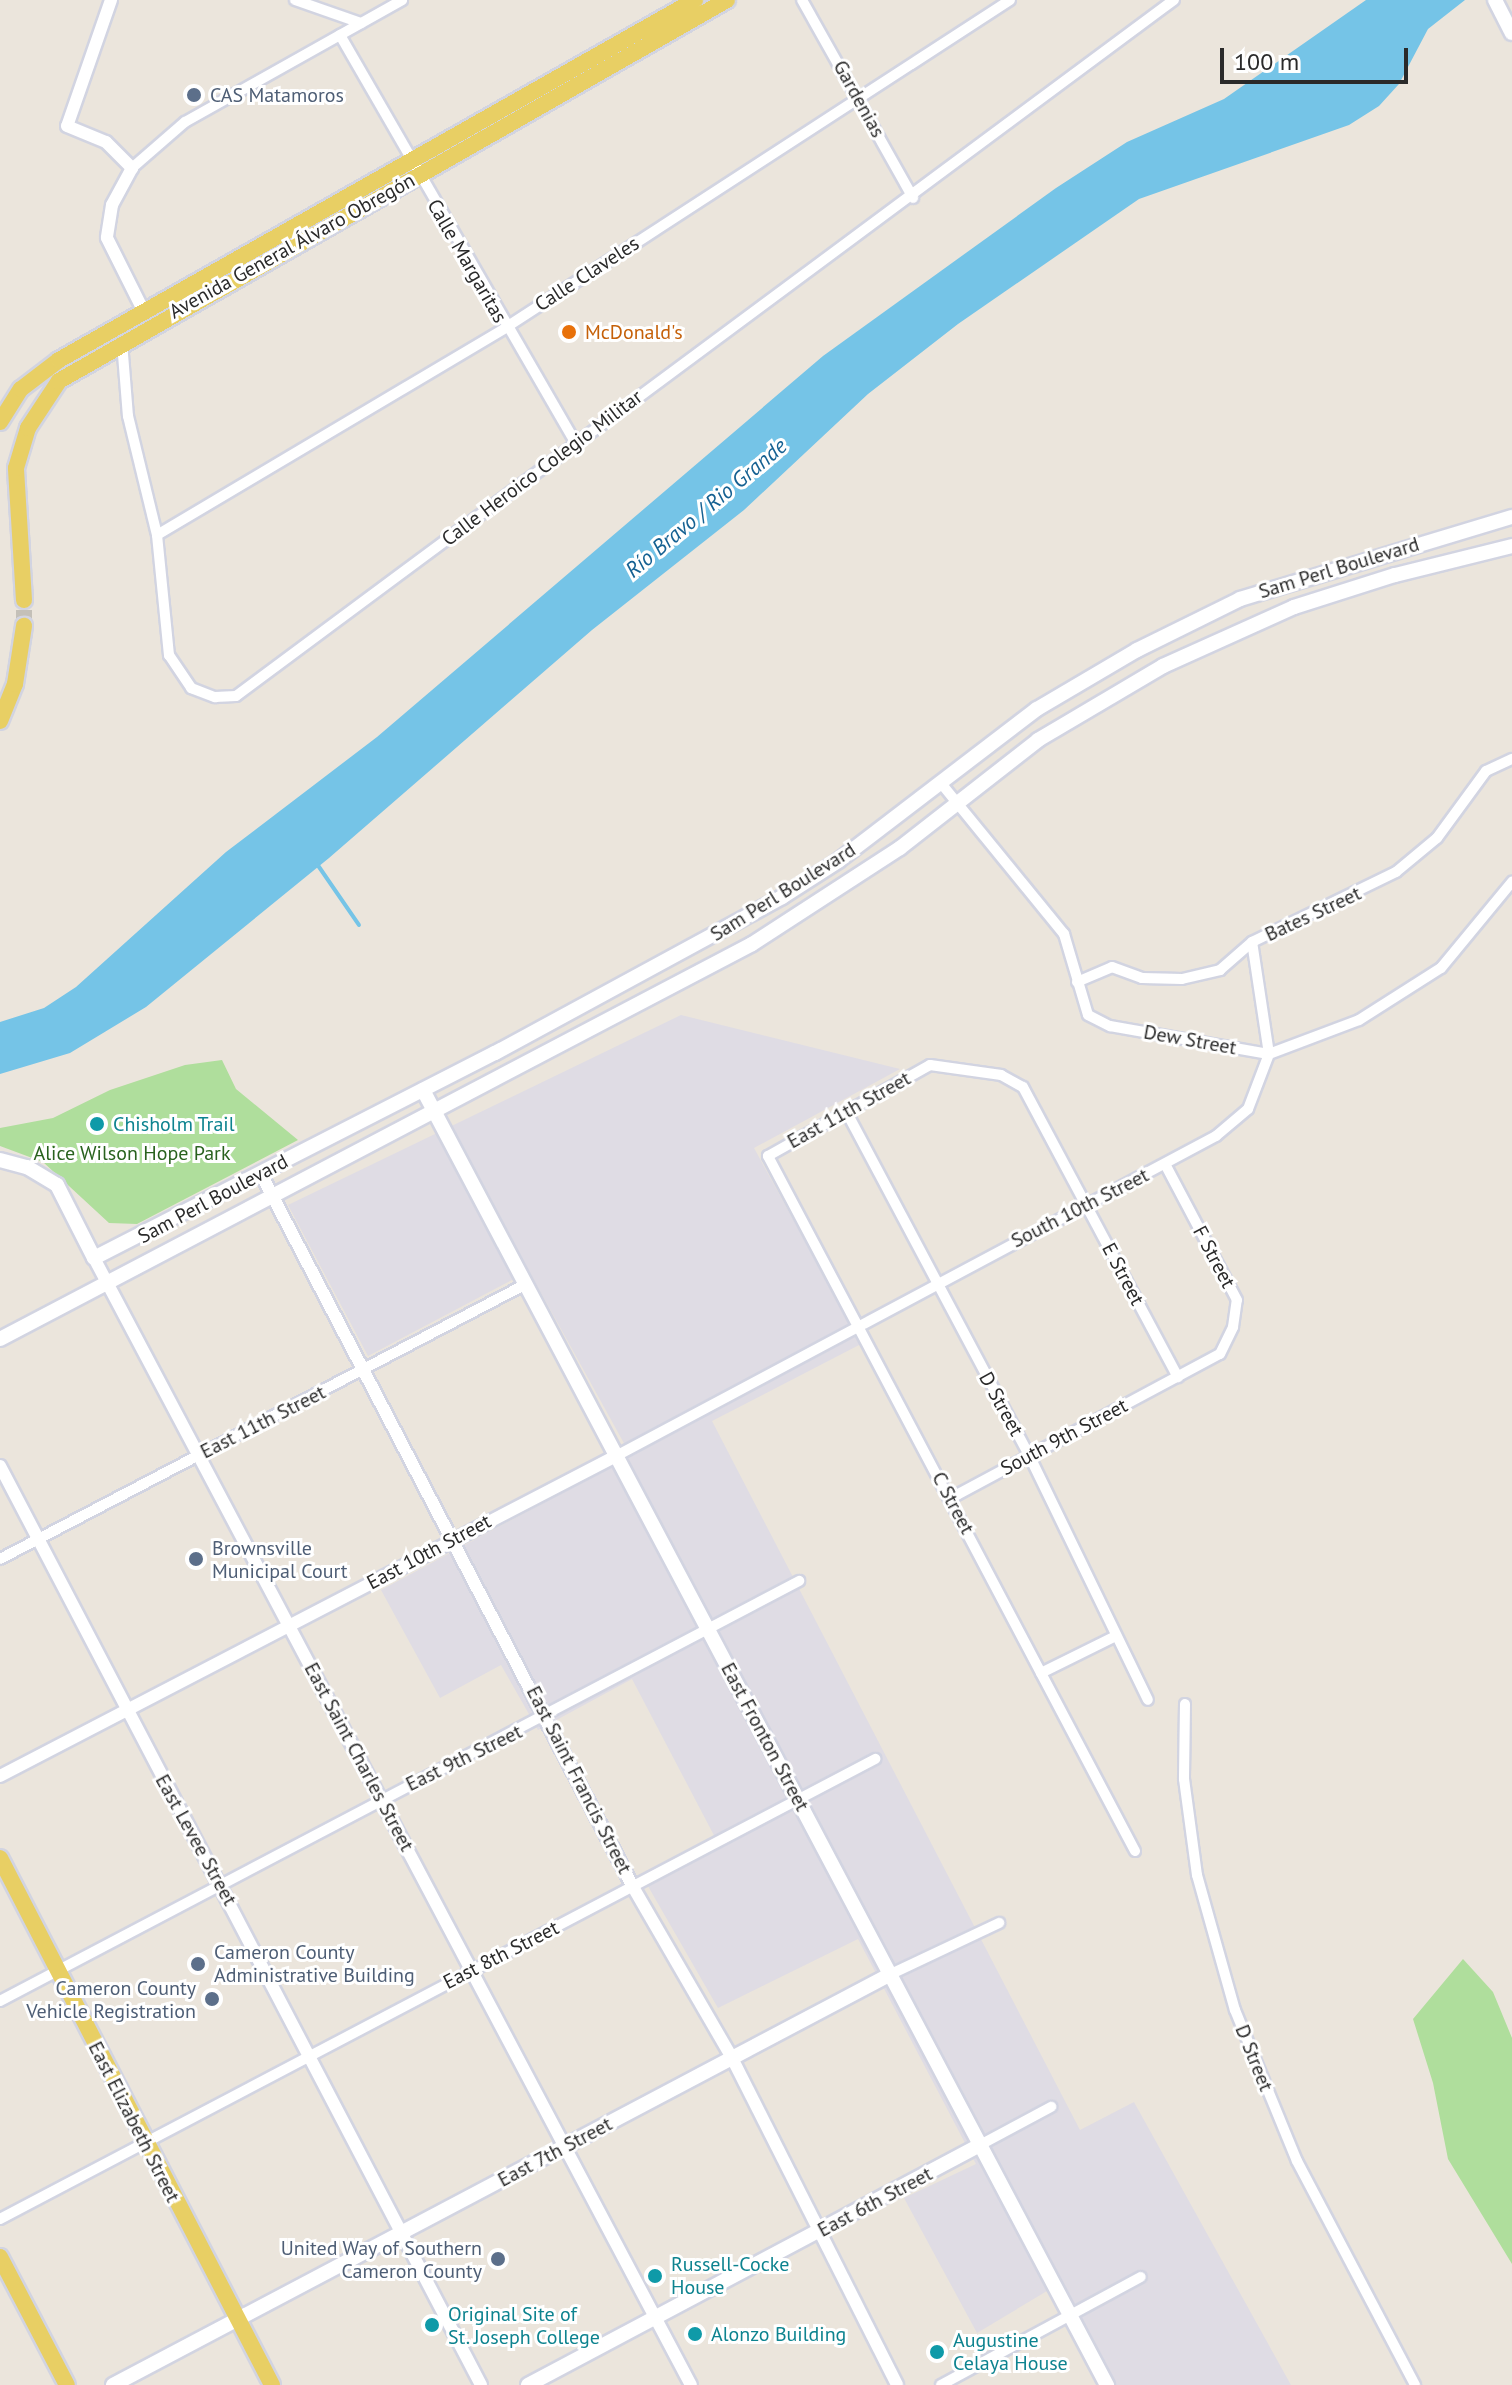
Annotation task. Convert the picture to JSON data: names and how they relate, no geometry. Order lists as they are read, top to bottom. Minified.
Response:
{"streets":{"main road":["Avenida General Álvaro Obregón","Sam Perl Boulevard","East Fronton Street","East Saint Charles Street","East Elizabeth Street","East 7th Street","East 6th Street"],"street":["Gardenias","Calle Margaritas","Calle Claveles","Calle Heroico Colegio Militar","Bates Street","Dew Street","East 11th Street","South 10th Street","F Street","E Street","D Street","South 9th Street","C Street","East 10th Street","East 9th Street","East Saint Francis Street","East Levee Street","East 8th Street"]},"crossings":[["Gardenias","Calle Claveles"],["Gardenias","Calle Heroico Colegio Militar"],["Avenida General Álvaro Obregón","Calle Margaritas"],["Avenida General Álvaro Obregón","Calle Heroico Colegio Militar"],["Calle Margaritas","Calle Claveles"],["Calle Margaritas","Calle Heroico Colegio Militar"],["Calle Claveles","Calle Heroico Colegio Militar"],["Sam Perl Boulevard","Dew Street"],["Sam Perl Boulevard","East Fronton Street"],["Sam Perl Boulevard","East Saint Charles Street"],["Sam Perl Boulevard","East Saint Francis Street"],["Bates Street","Dew Street"],["Dew Street","South 10th Street"],["East 11th Street","E Street"],["East 11th Street","D Street"],["East 11th Street","C Street"],["East 11th Street","East Fronton Street"],["East 11th Street","East Saint Charles Street"],["East 11th Street","East Saint Francis Street"],["East 11th Street","East Levee Street"],["South 10th Street","F Street"],["South 10th Street","E Street"],["South 10th Street","D Street"],["South 10th Street","C Street"],["South 10th Street","East 10th Street"],["F Street","E Street"],["F Street","South 9th Street"],["E Street","South 9th Street"],["D Street","South 9th Street"],["South 9th Street","C Street"],["C Street","East 10th Street"],["East 10th Street","East Fronton Street"],["East 10th Street","East Saint Charles Street"],["East 10th Street","East Saint Francis Street"],["East 10th Street","East Levee Street"],["East Fronton Street","East 9th Street"],["East Fronton Street","East 8th Street"],["East Fronton Street","East 7th Street"],["East Fronton Street","East 6th Street"],["East Saint Charles Street","East 9th Street"],["East Saint Charles Street","East 8th Street"],["East Saint Charles Street","East 7th Street"],["East Saint Charles Street","East 6th Street"],["East 9th Street","East Saint Francis Street"],["East 9th Street","East Levee Street"],["East 9th Street","East Elizabeth Street"],["East Saint Francis Street","East 8th Street"],["East Saint Francis Street","East 7th Street"],["East Saint Francis Street","East 6th Street"],["East Levee Street","East 8th Street"],["East Levee Street","East 7th Street"],["East 8th Street","East Elizabeth Street"],["East Elizabeth Street","East 7th Street"]],"water":["Río Bravo / Rio Grande"],"parks":["Alice Wilson Hope Park"],"places":["CAS Matamoros","McDonald's","Chisholm Trail","Brownsville Municipal Court","Cameron County Administrative Building","Cameron County Vehicle Registration","United Way of Southern Cameron County","Russell-Cocke House","Original Site of St. Joseph College","Alonzo Building","Augustine Celaya House"],"scale_bar":"100 m"}
